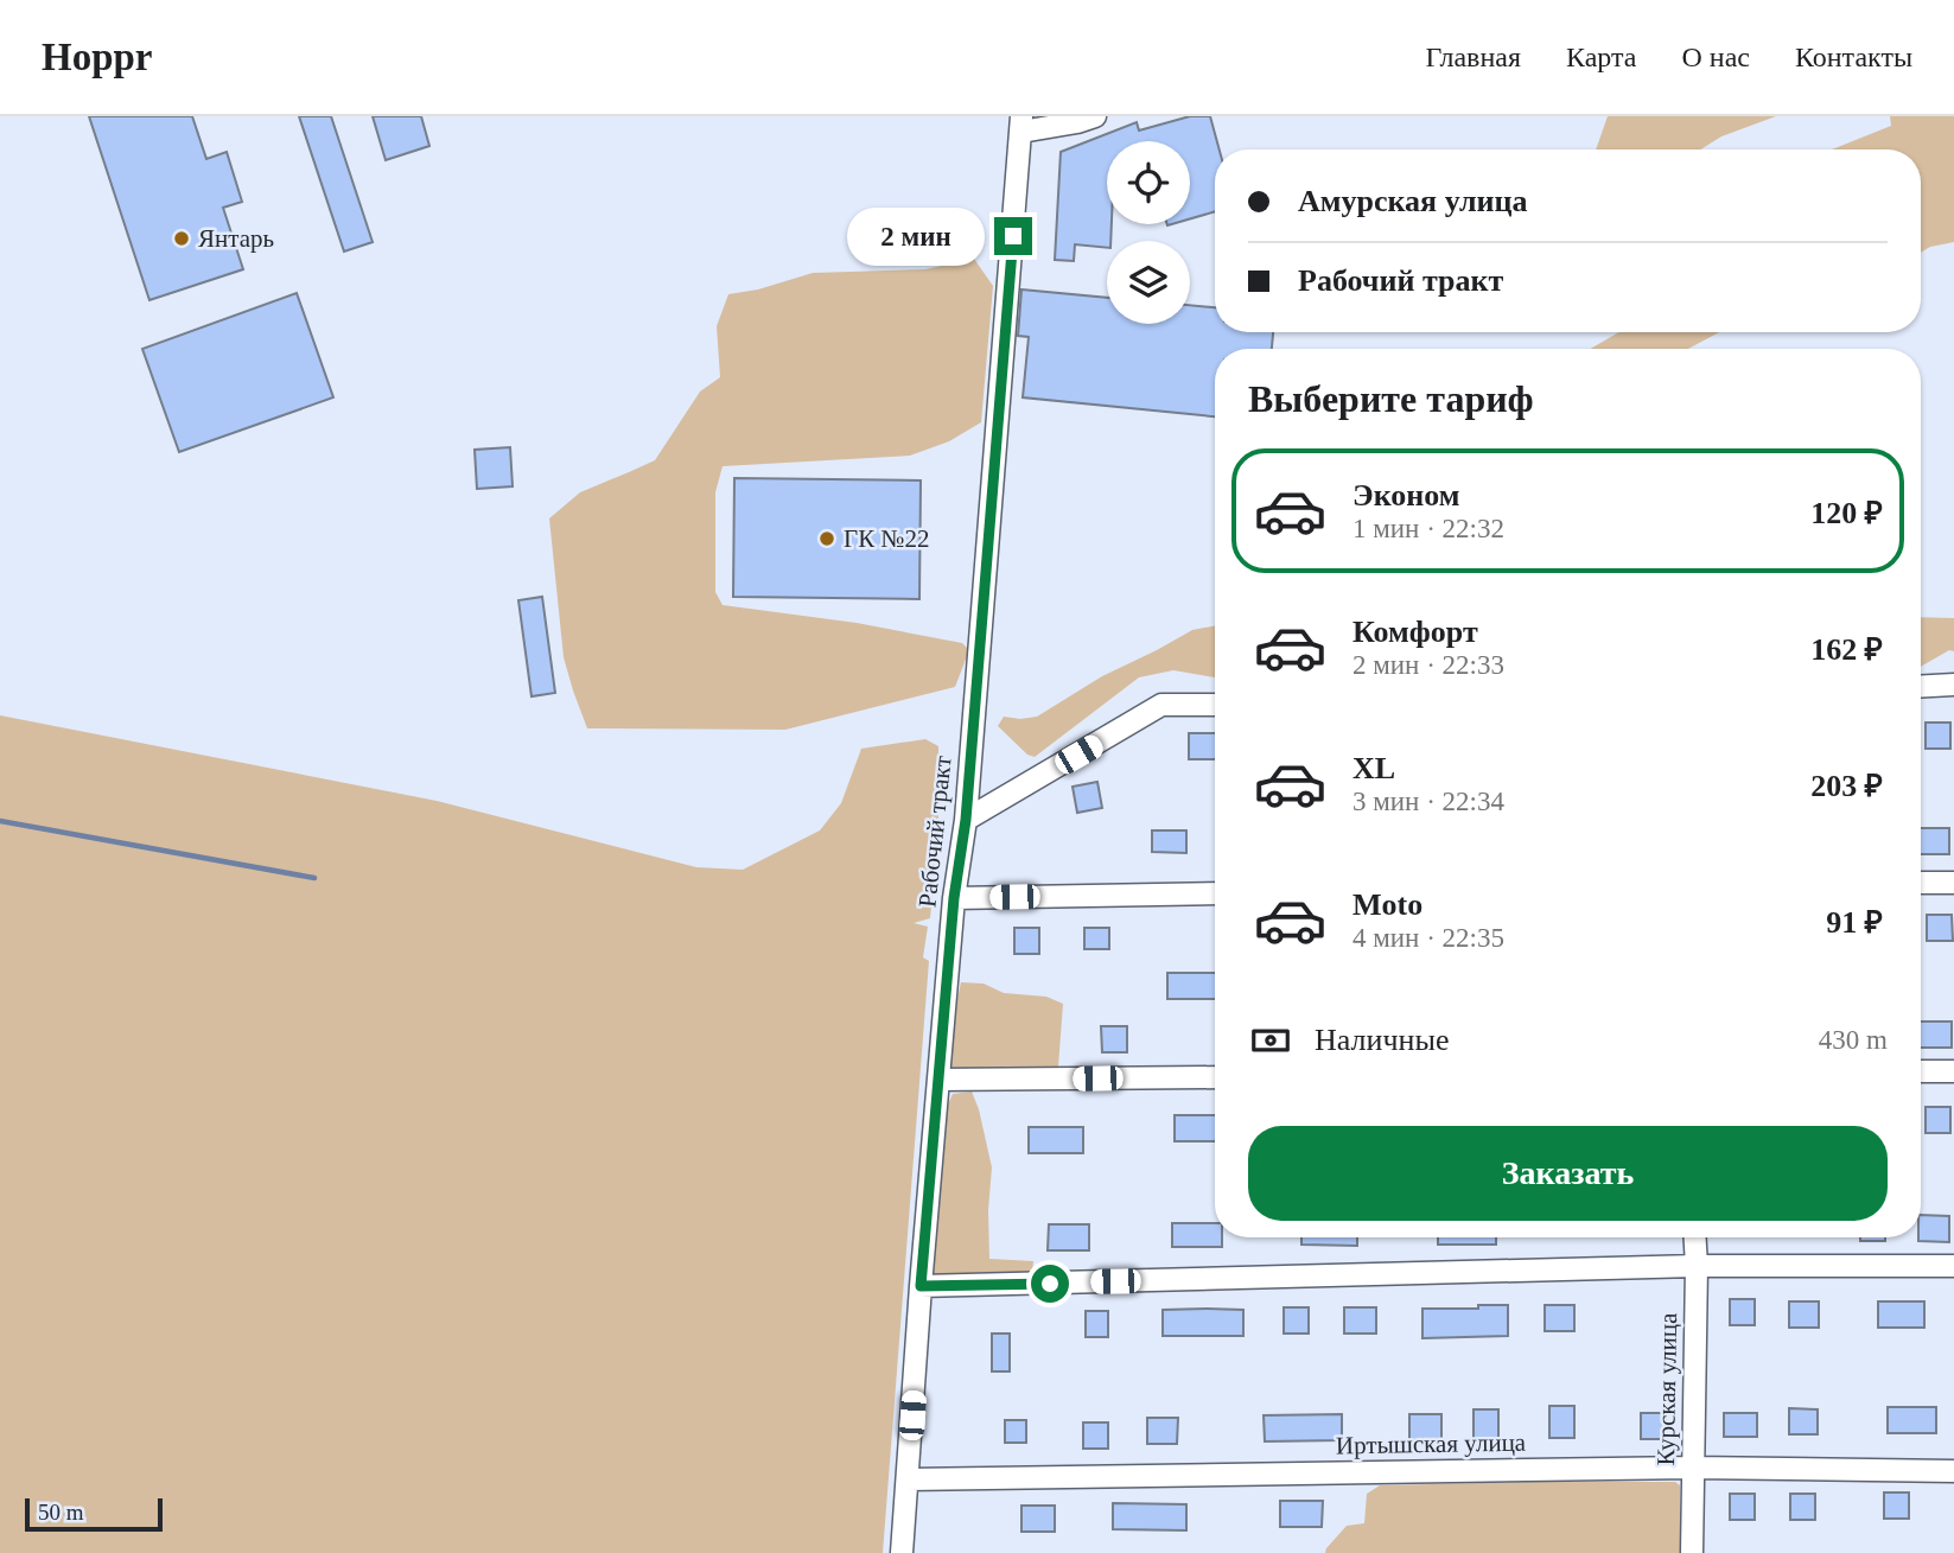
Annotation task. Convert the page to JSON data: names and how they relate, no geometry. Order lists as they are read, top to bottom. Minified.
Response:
{"streets":{"street":["Рабочий тракт","Курская улица","Иртышская улица"]},"crossings":[["Рабочий тракт","Иртышская улица"],["Курская улица","Иртышская улица"]],"places":["Янтарь","ГК №22"],"scale_bar":"50 m","page":{"header":"Hoppr","nav":["Главная","Карта","О нас","Контакты"],"banner":["Амурская улица","Рабочий тракт"],"bubble":"2 мин","heading":"Выберите тариф","list":[{"name":"Эконом","note":"1 мин · 22:32","value":"120 ₽"},{"name":"Комфорт","note":"2 мин · 22:33","value":"162 ₽"},{"name":"XL","note":"3 мин · 22:34","value":"203 ₽"},{"name":"Moto","note":"4 мин · 22:35","value":"91 ₽"}],"pay":["Наличные","430 m"],"buttons":"Заказать","scale":"50 m"}}
